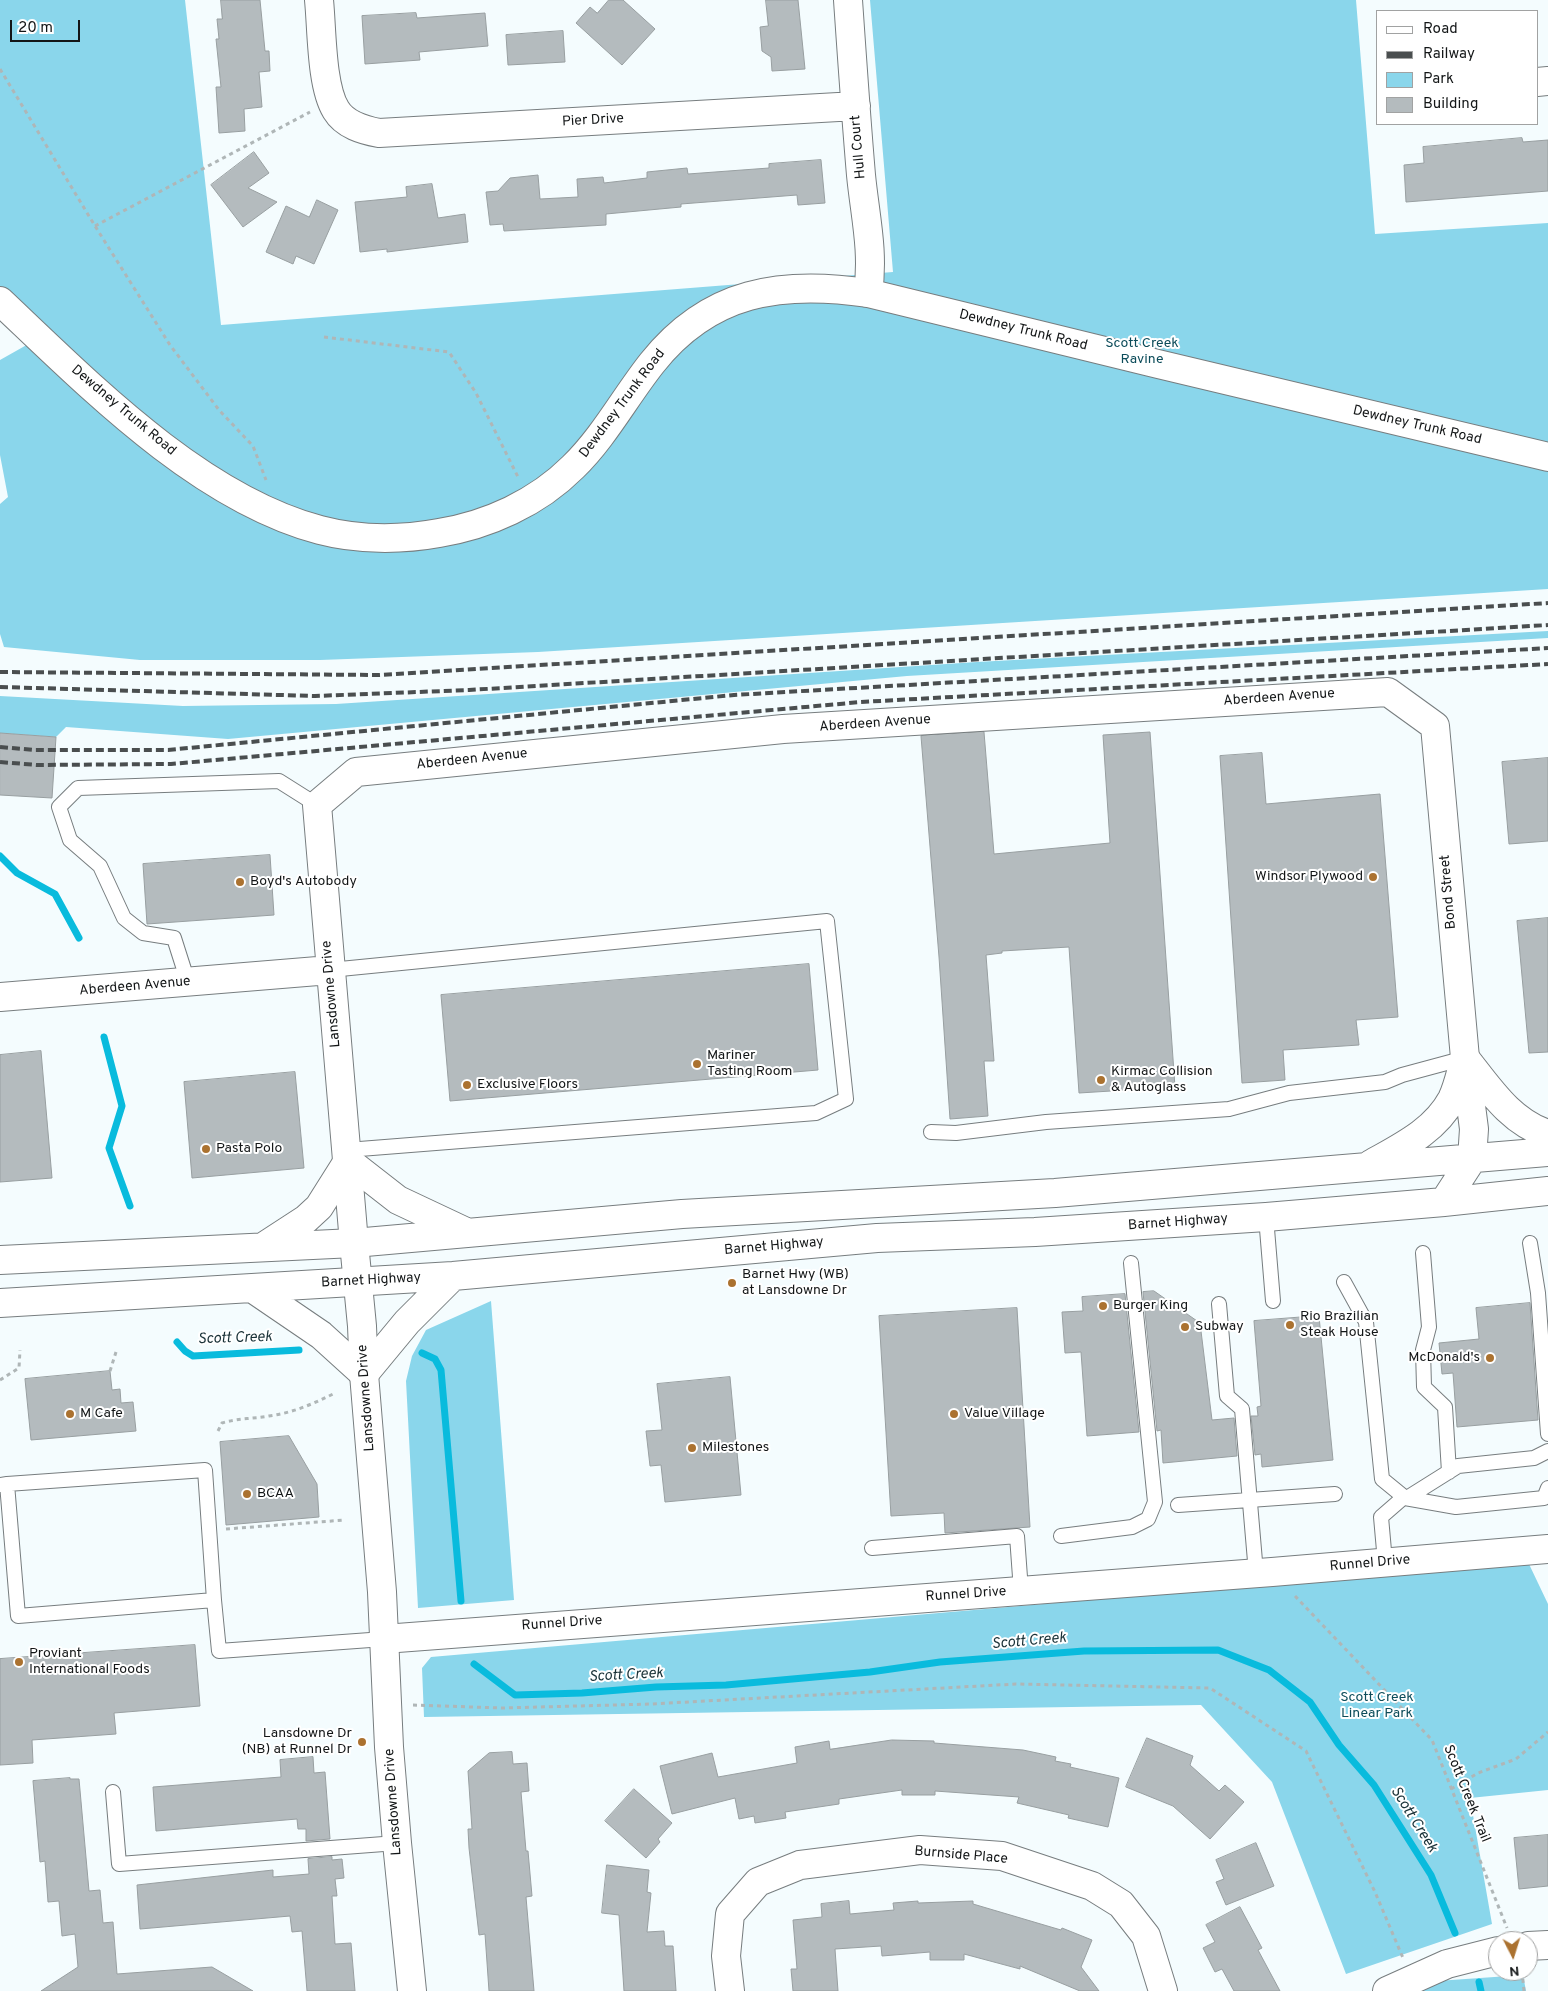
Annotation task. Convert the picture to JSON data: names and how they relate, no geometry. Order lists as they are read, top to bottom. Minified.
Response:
{"streets":{"street":["Pier Drive","Hull Court","Dewdney Trunk Road","Aberdeen Avenue","Bond Street","Lansdowne Drive","Barnet Highway","Runnel Drive","Burnside Place"],"path":["Scott Creek Trail"]},"crossings":[["Pier Drive","Hull Court"],["Hull Court","Dewdney Trunk Road"],["Aberdeen Avenue","Bond Street"],["Aberdeen Avenue","Lansdowne Drive"],["Lansdowne Drive","Barnet Highway"],["Lansdowne Drive","Runnel Drive"],["Runnel Drive","Scott Creek Trail"]],"water":["Scott Creek"],"parks":["Scott Creek Ravine","Scott Creek Linear Park"],"places":["Windsor Plywood","Boyd's Autobody","Mariner Tasting Room","Kirmac Collision & Autoglass","Exclusive Floors","Pasta Polo","Barnet Hwy (WB) at Lansdowne Dr","Burger King","Rio Brazilian Steak House","Subway","McDonald's","M Cafe","Value Village","Milestones","BCAA","Proviant International Foods","Lansdowne Dr (NB) at Runnel Dr"],"legend":["Road","Railway","Park","Building"],"scale_bar":"20 m","north":"bottom"}
